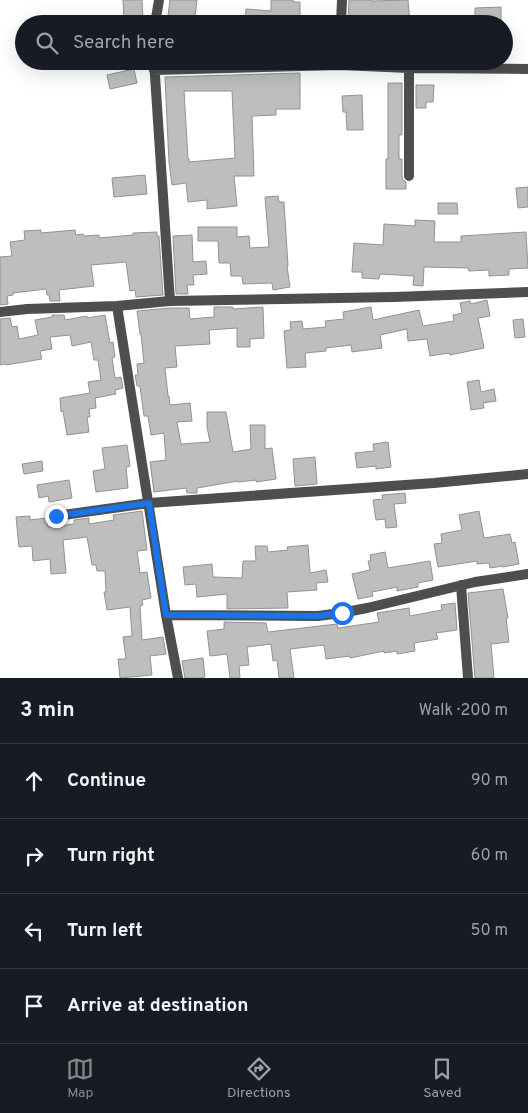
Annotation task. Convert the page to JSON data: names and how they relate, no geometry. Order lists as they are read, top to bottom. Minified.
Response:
{"page":{"search":"Search here","heading":["3 min","Walk · 200 m"],"list":[["Continue","90 m"],["Turn right","60 m"],["Turn left","50 m"],"Arrive at destination"],"nav":["Map","Directions","Saved"]}}
